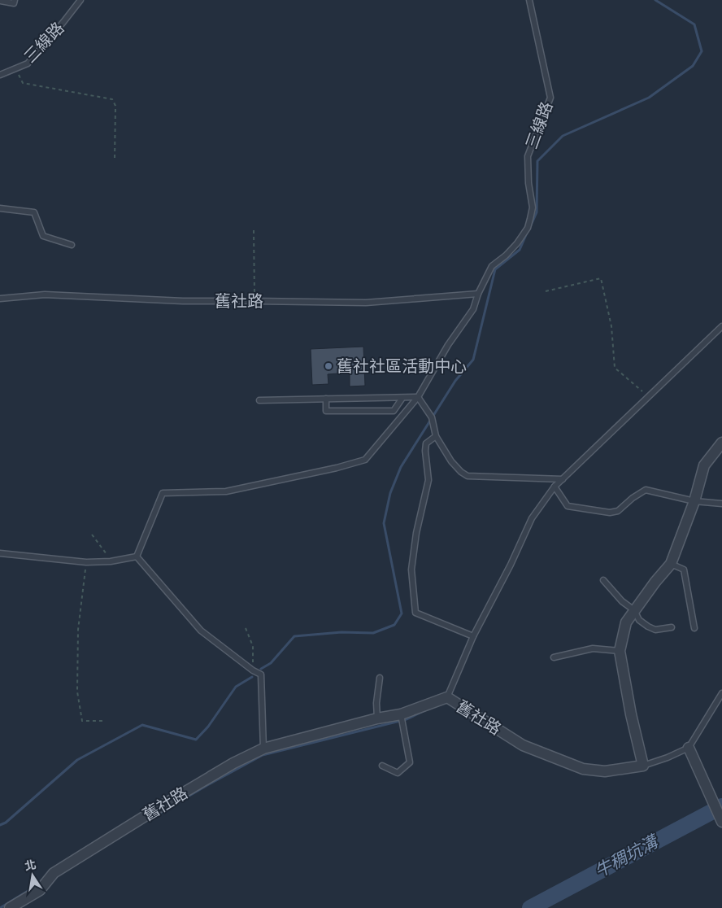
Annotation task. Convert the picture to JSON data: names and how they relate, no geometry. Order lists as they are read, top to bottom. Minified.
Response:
{"streets":{"street":["舊社路"],"lane":["三線路"]},"crossings":[["三線路","舊社路"]],"water":["牛稠坑溝"],"places":["舊社社區活動中心"],"north":"top"}
